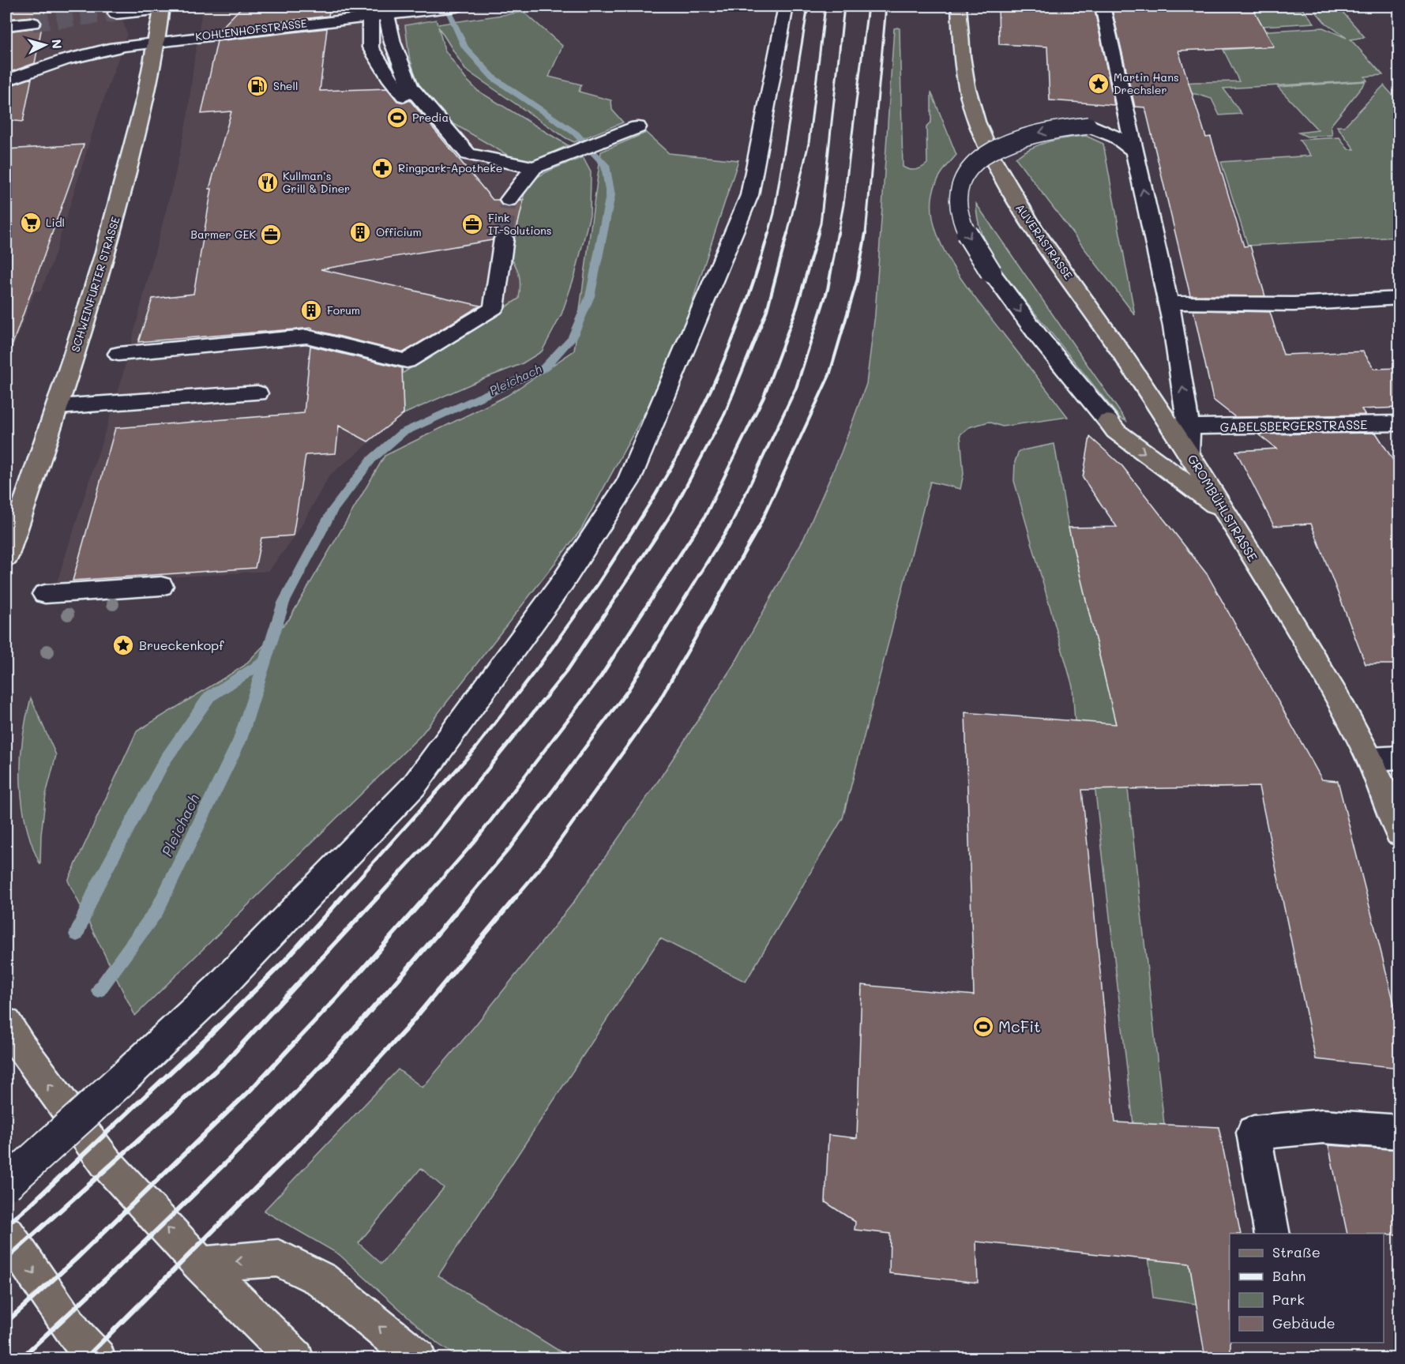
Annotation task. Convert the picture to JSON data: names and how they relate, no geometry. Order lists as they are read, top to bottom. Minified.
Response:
{"streets":{"main road":["AUVERASTRASSE","SCHWEINFURTER STRASSE","GROMBÜHLSTRASSE"],"street":["KOHLENHOFSTRASSE","GABELSBERGERSTRASSE"]},"crossings":[["KOHLENHOFSTRASSE","SCHWEINFURTER STRASSE"],["AUVERASTRASSE","GROMBÜHLSTRASSE"],["GABELSBERGERSTRASSE","GROMBÜHLSTRASSE"]],"water":["Pleichach"],"places":{"place":["Martin Hans Drechsler","Brueckenkopf"],"fuel station":["Shell"],"sports":["Predia","McFit"],"pharmacy":["Ringpark-Apotheke"],"restaurant":["Kullman’s Grill & Diner"],"supermarket":["Lidl"],"office":["Fink IT-Solutions","Barmer GEK"],"building":["Officium","Forum"]},"legend":["Straße","Bahn","Park","Gebäude"],"north":"right"}
